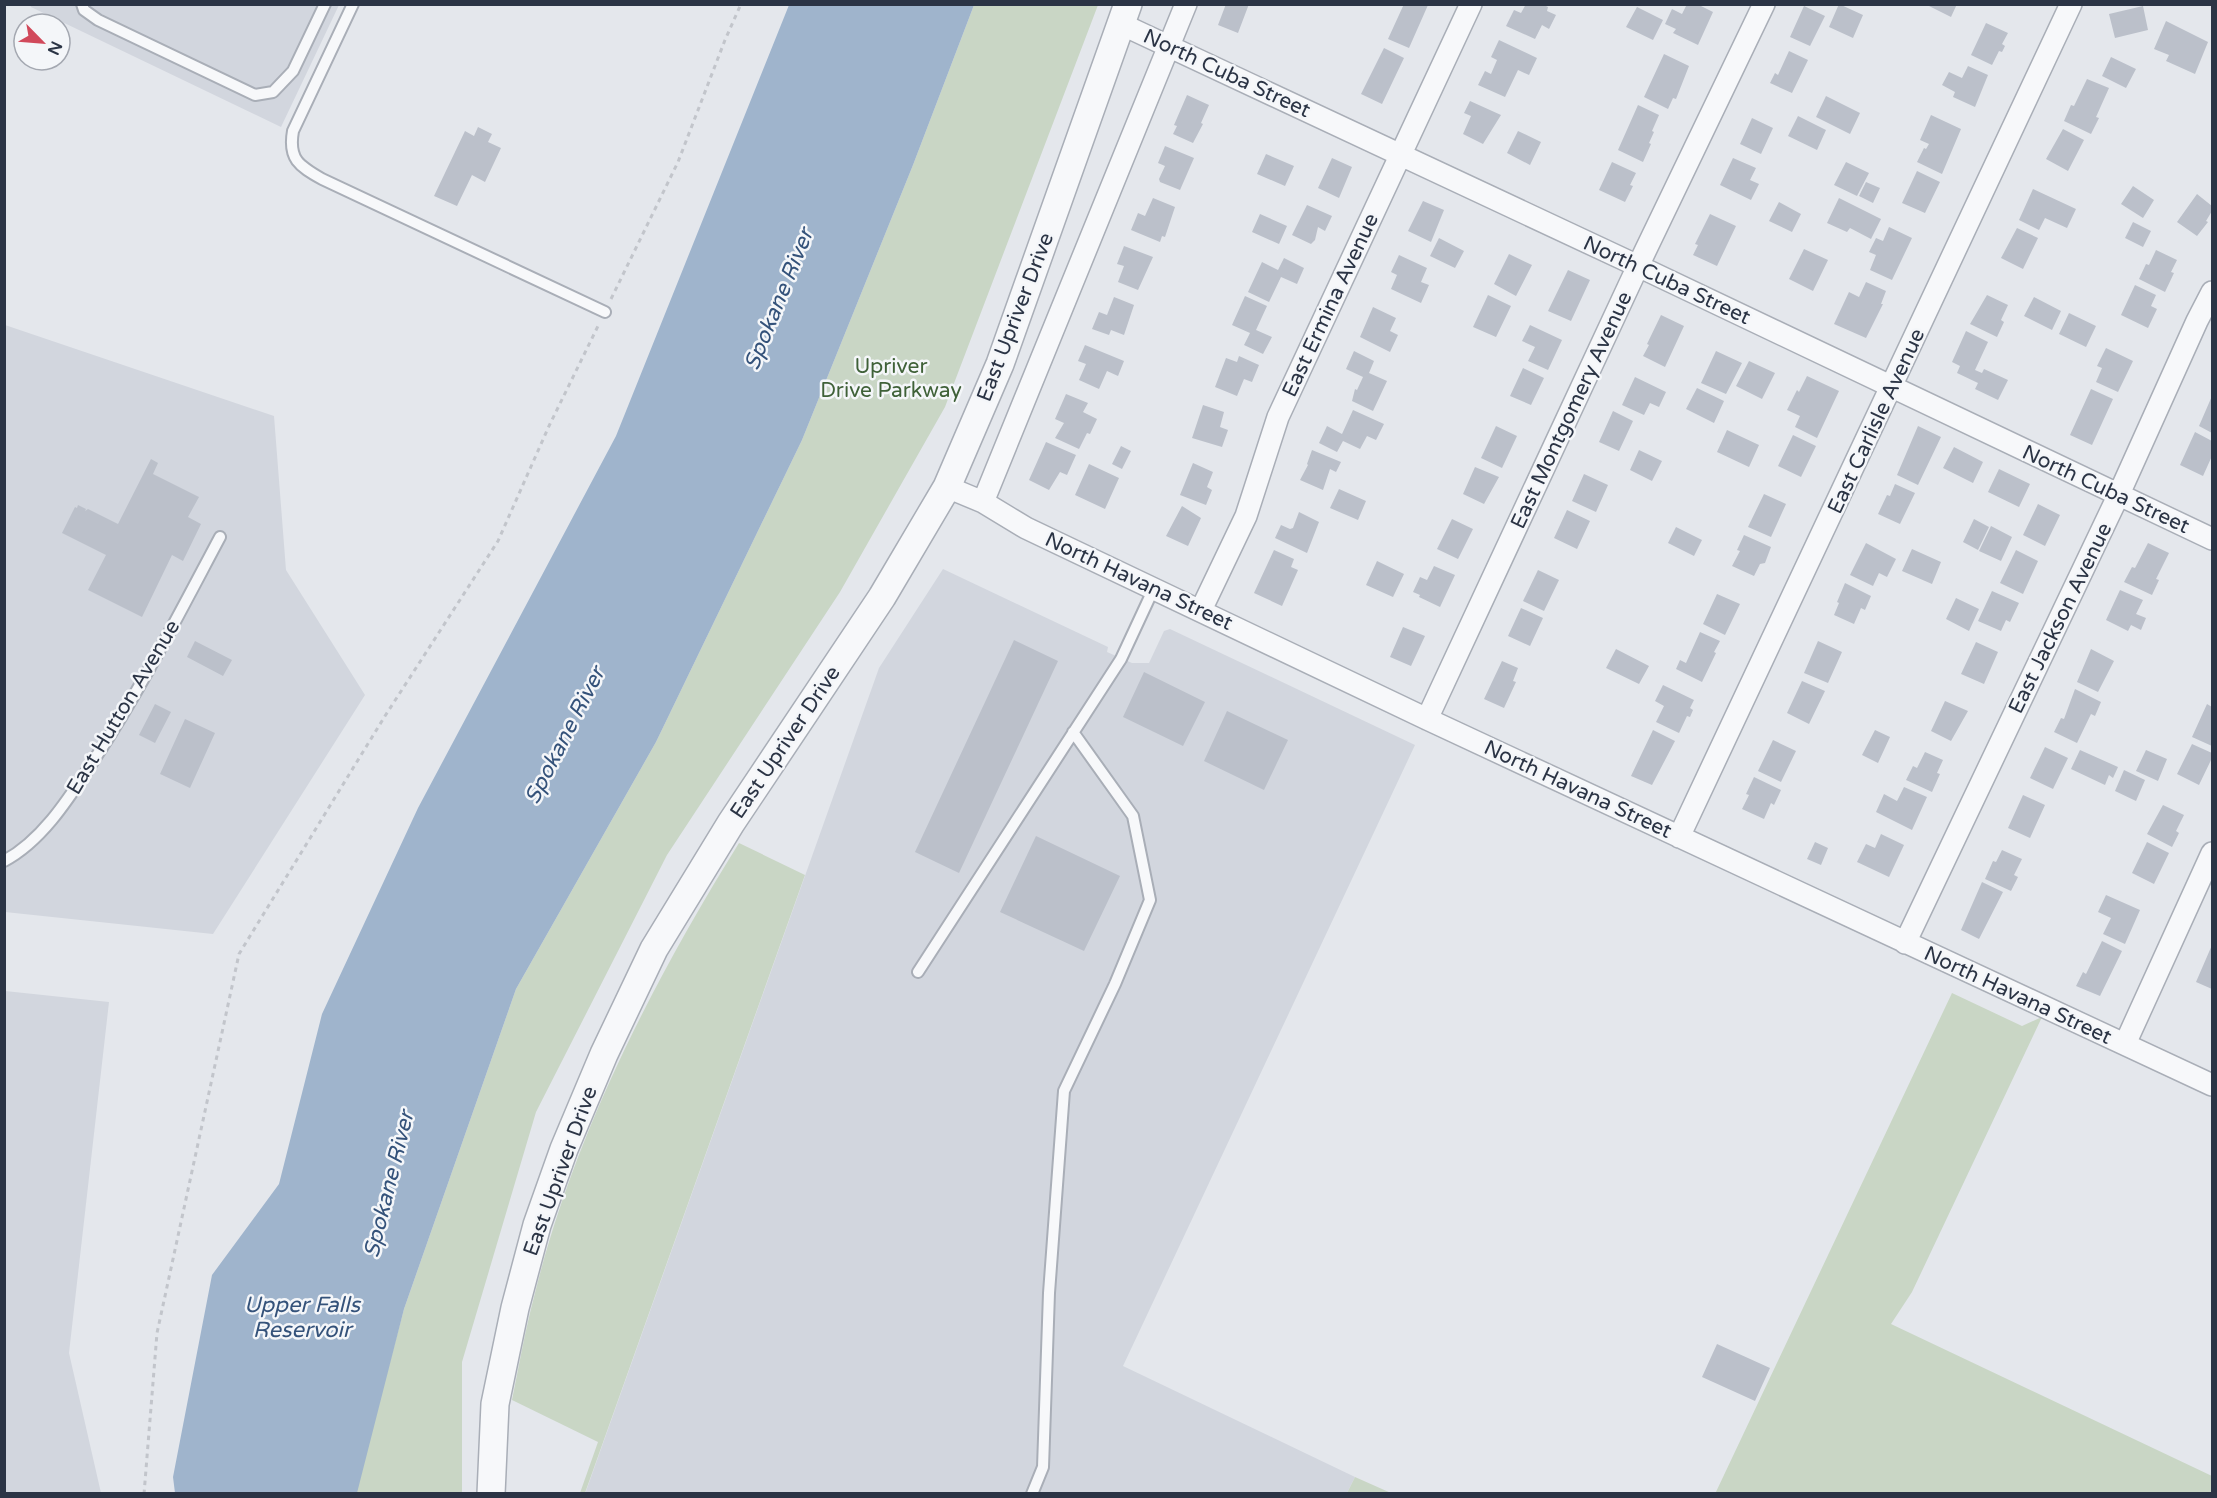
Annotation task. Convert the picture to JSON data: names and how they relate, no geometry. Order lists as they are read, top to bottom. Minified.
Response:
{"streets":{"street":["North Cuba Street","East Ermina Avenue","East Upriver Drive","East Montgomery Avenue","East Carlisle Avenue","North Havana Street","East Jackson Avenue"],"lane":["East Hutton Avenue"]},"crossings":[["North Cuba Street","East Ermina Avenue"],["North Cuba Street","East Upriver Drive"],["North Cuba Street","East Montgomery Avenue"],["North Cuba Street","East Carlisle Avenue"],["North Cuba Street","East Jackson Avenue"],["East Ermina Avenue","North Havana Street"],["East Upriver Drive","North Havana Street"],["East Montgomery Avenue","North Havana Street"],["East Carlisle Avenue","North Havana Street"],["North Havana Street","East Jackson Avenue"]],"water":["Spokane River","Upper Falls Reservoir"],"parks":["Upriver Drive Parkway"],"north":"bottom right"}
